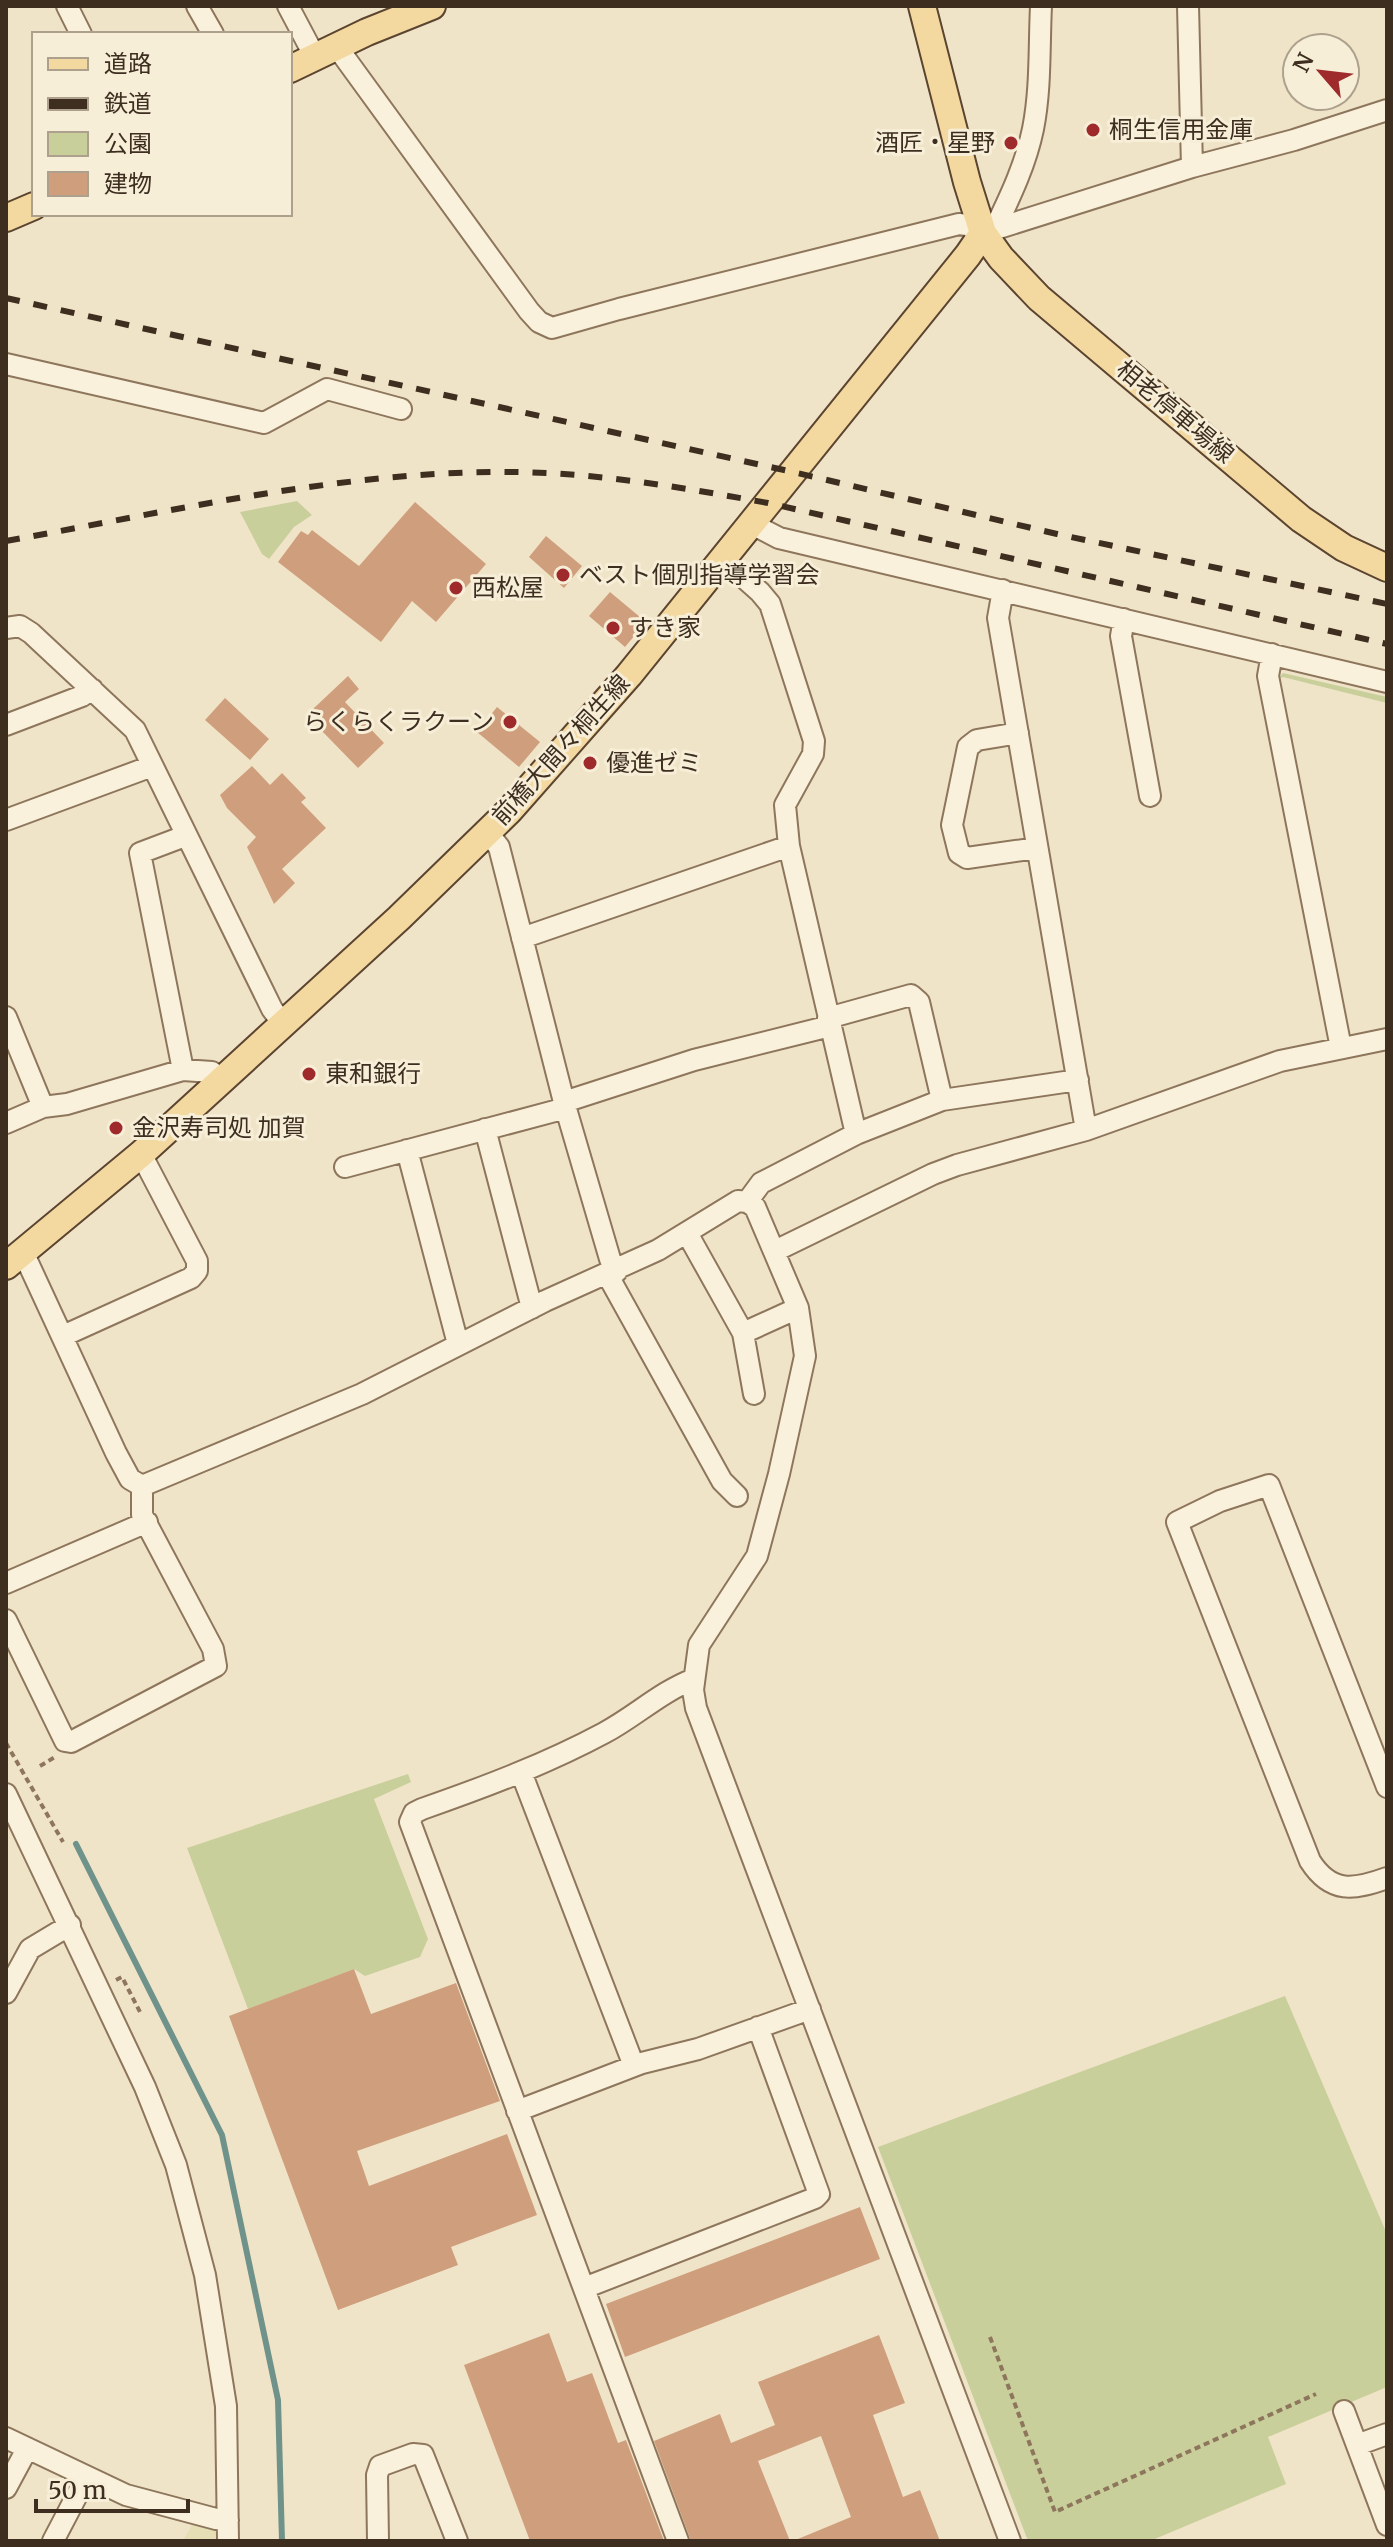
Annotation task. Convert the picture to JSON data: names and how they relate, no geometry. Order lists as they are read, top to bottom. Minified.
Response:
{"streets":{"main road":["相老停車場線","前橋大間々桐生線"]},"crossings":[["相老停車場線","前橋大間々桐生線"]],"places":["桐生信用金庫","酒匠・星野","ベスト個別指導学習会","西松屋","すき家","らくらくラクーン","優進ゼミ","東和銀行","金沢寿司処 加賀"],"legend":["道路","鉄道","公園","建物"],"scale_bar":"50 m","north":"top left"}
